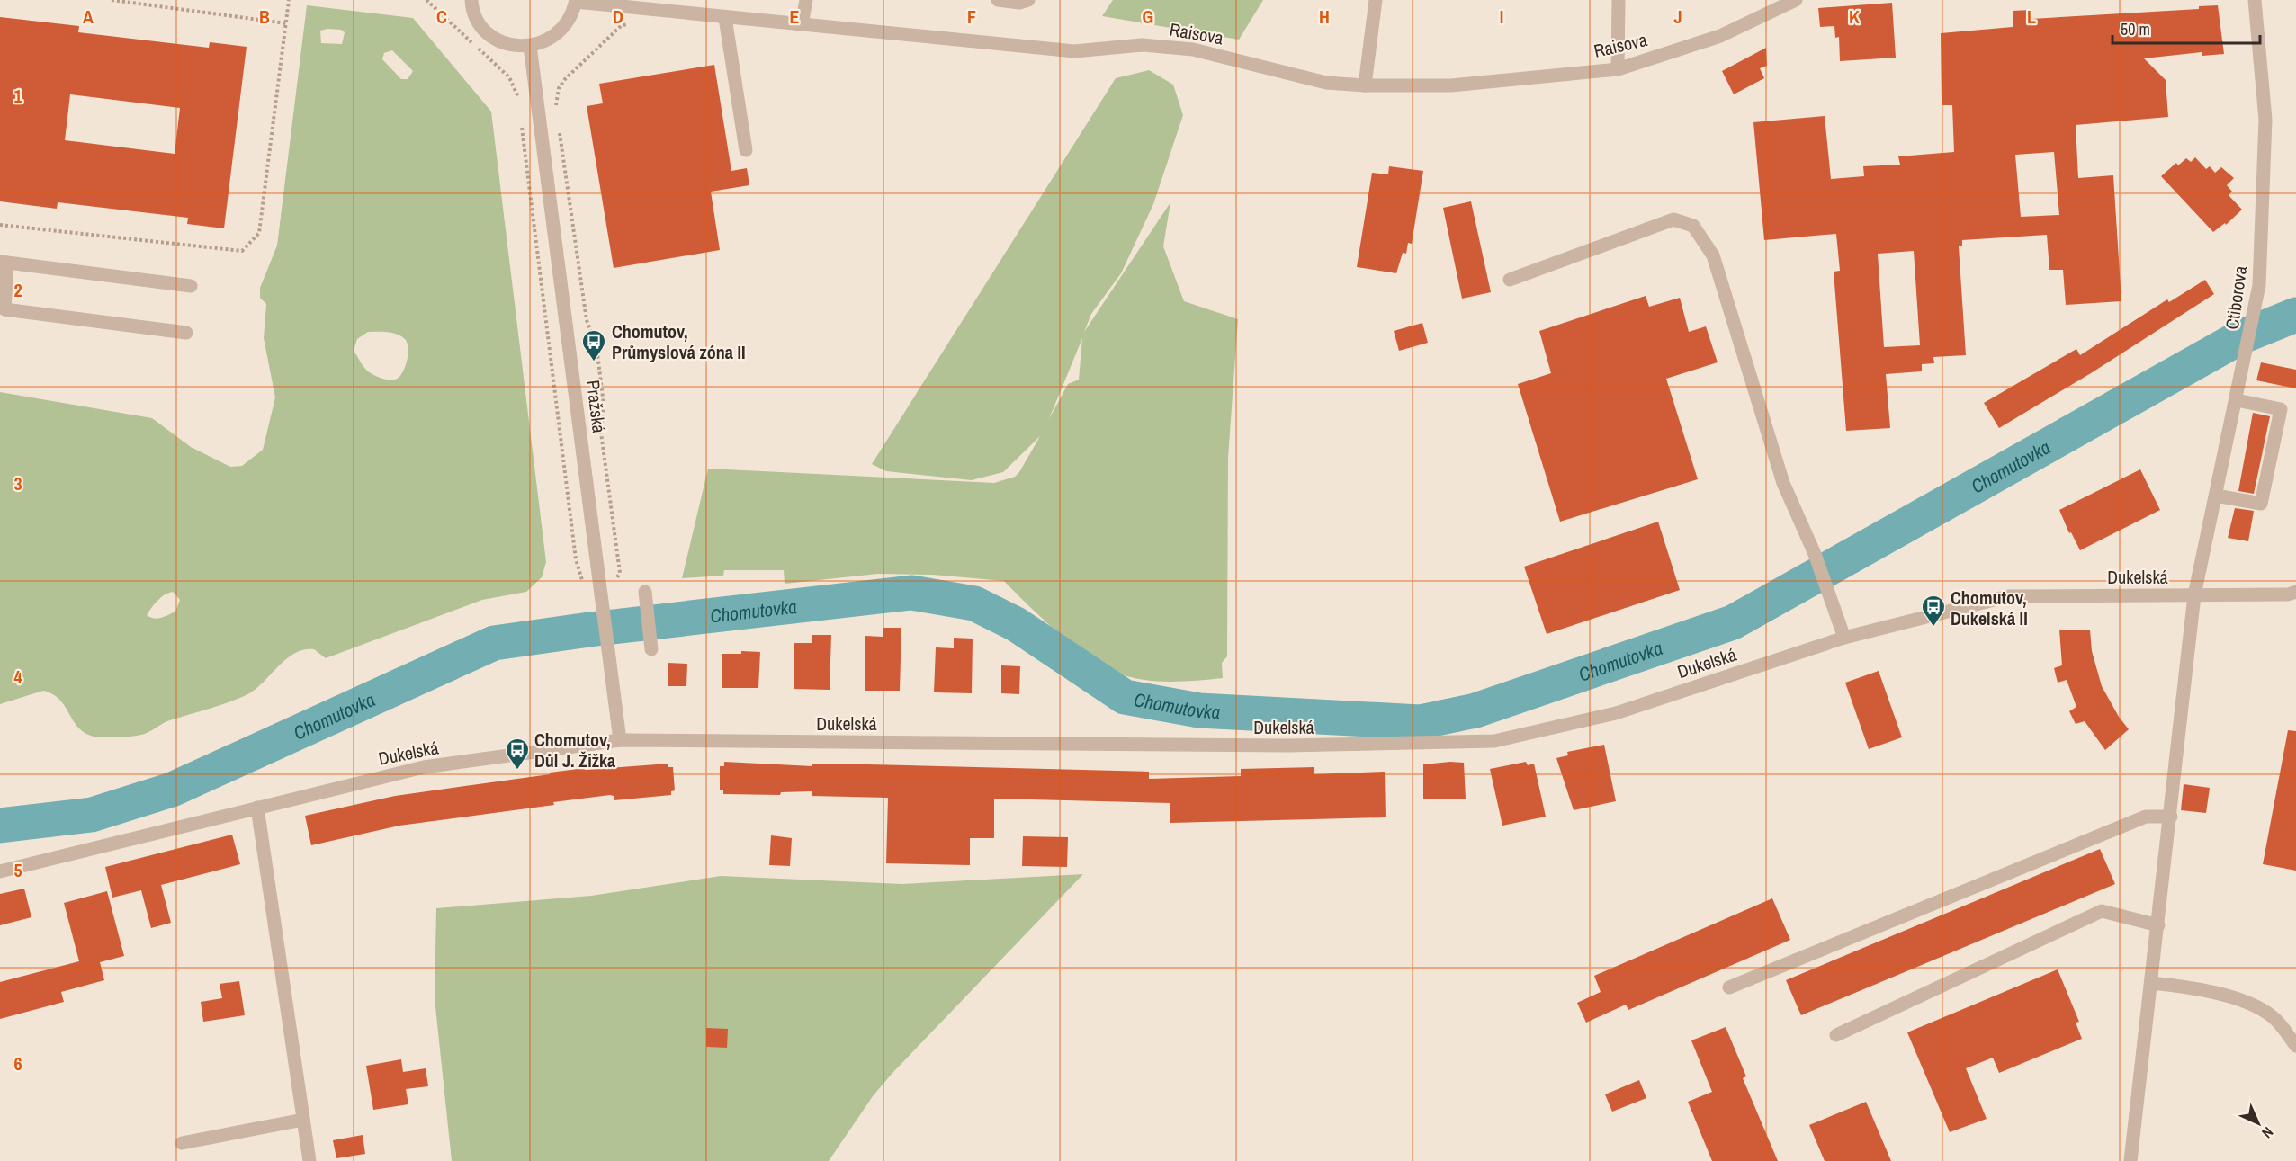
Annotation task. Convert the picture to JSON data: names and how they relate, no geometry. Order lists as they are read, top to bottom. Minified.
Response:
{"streets":{"street":["Raisova","Ctiborova","Pražská","Dukelská"]},"crossings":[["Ctiborova","Dukelská"],["Pražská","Dukelská"]],"water":["Chomutovka"],"places":{"bus stop":["Chomutov, Průmyslová zóna II","Chomutov, Dukelská II","Chomutov, Důl J. Žižka"]},"scale_bar":"50 m","north":"bottom right","grid":{"columns":["A","B","C","D","E","F","G","H","I","J","K","L"],"rows":["1","2","3","4","5","6"]}}
